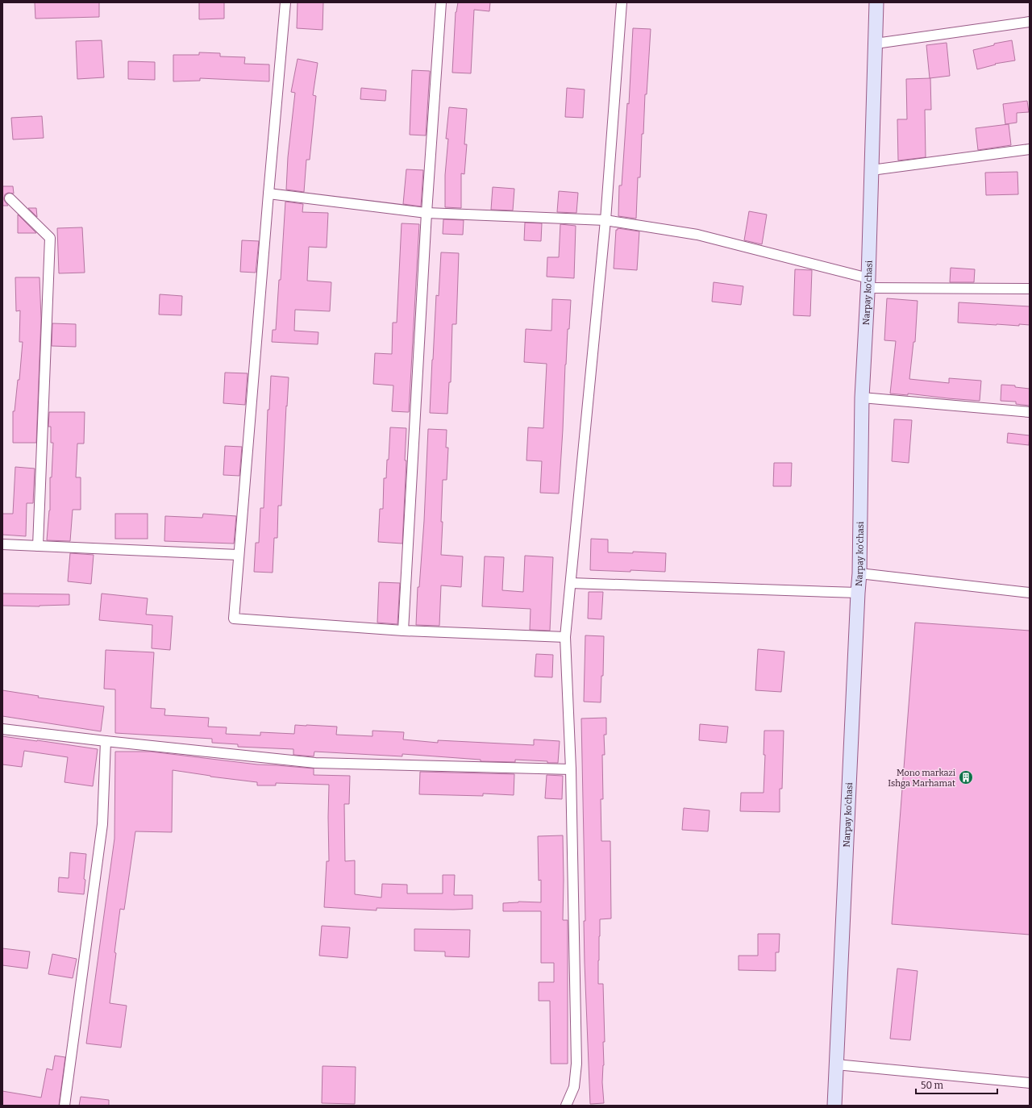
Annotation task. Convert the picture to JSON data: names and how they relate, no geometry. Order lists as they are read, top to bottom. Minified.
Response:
{"streets":{"main road":["Narpay ko'chasi"]},"places":{"building":["Mono markazi Ishga Marhamat"]},"scale_bar":"50 m"}
